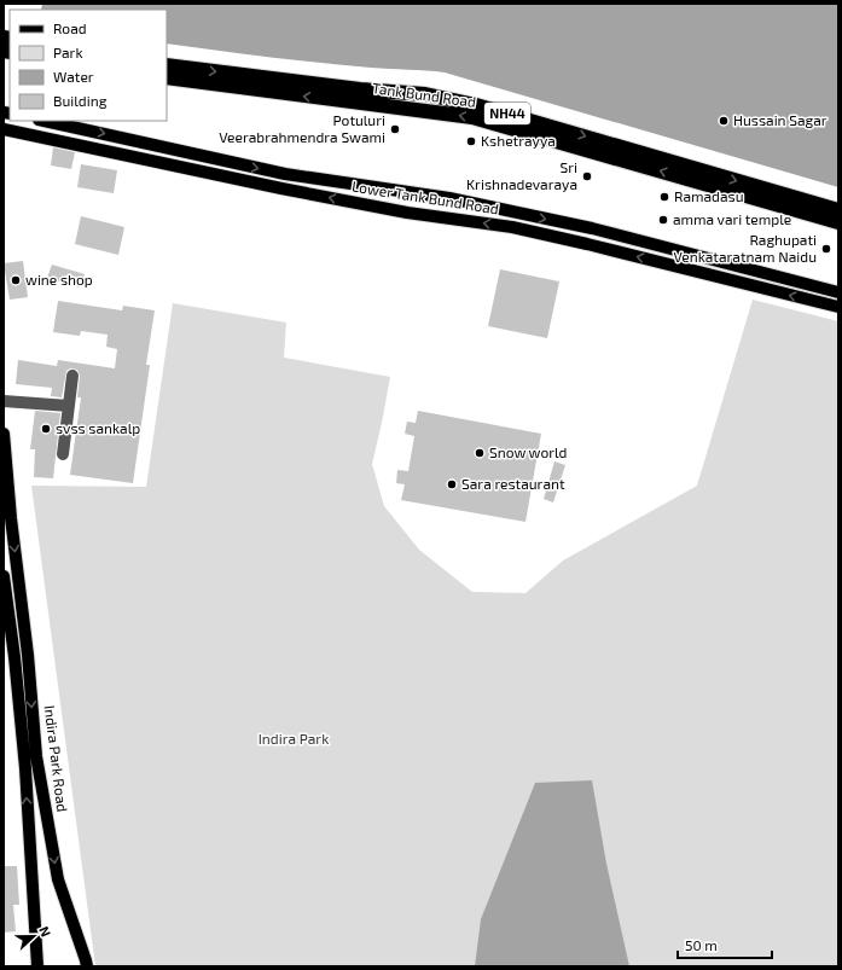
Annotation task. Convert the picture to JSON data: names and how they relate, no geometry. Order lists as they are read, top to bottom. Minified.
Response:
{"streets":{"highway":["Tank Bund Road","NH44"],"main road":["Lower Tank Bund Road","Indira Park Road"]},"parks":["Indira Park"],"places":["Hussain Sagar","Potuluri Veerabrahmendra Swami","Kshetrayya","Sri Krishnadevaraya","Ramadasu","amma vari temple","Raghupati Venkataratnam Naidu","wine shop","svss sankalp","Snow world","Sara restaurant"],"legend":["Road","Park","Water","Building"],"scale_bar":"50 m","north":"right"}
